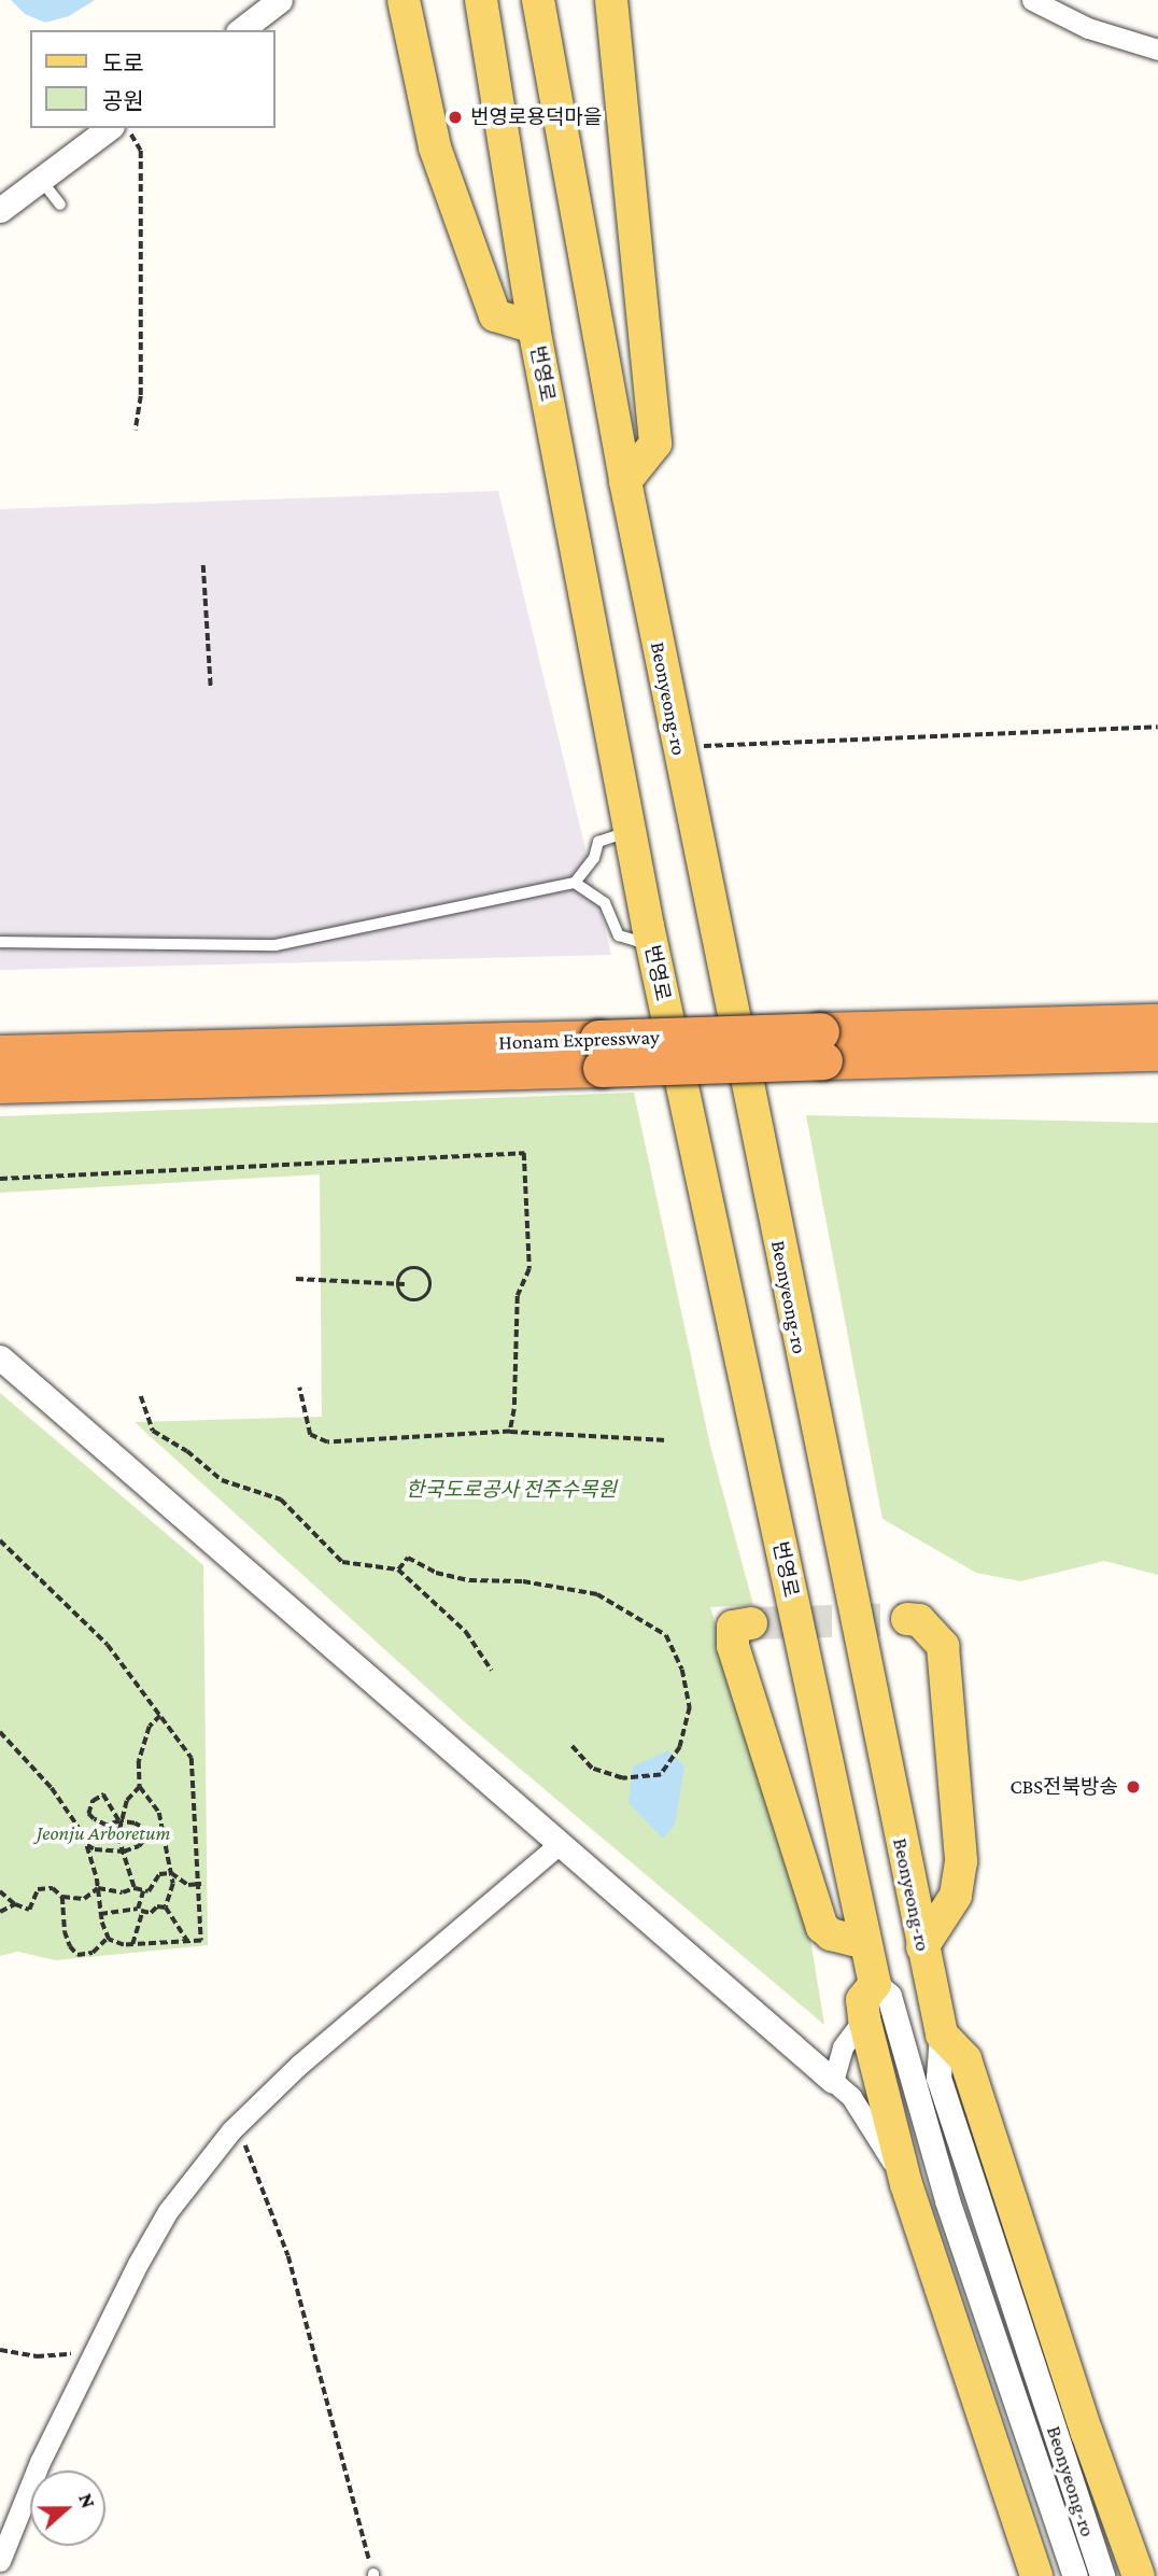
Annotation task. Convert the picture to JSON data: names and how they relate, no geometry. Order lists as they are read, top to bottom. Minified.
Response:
{"streets":{"highway":["Honam Expressway"],"main road":["번영로","Beonyeong-ro"]},"crossings":[["번영로","Beonyeong-ro"]],"parks":["한국도로공사 전주수목원","Jeonju Arboretum"],"places":["번영로용덕마을","CBS전북방송"],"legend":["도로","공원"],"north":"right"}
